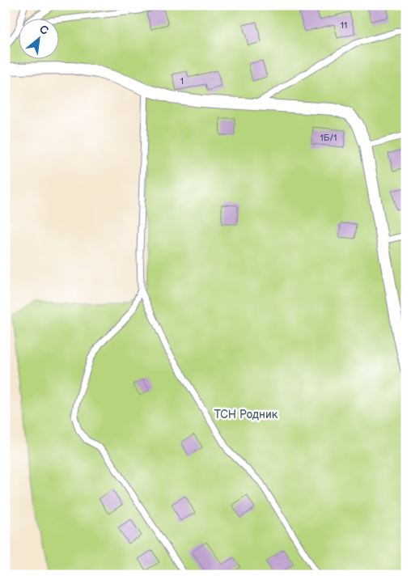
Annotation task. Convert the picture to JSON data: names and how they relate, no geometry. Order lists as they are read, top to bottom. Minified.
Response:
{"parks":["ТСН Родник"],"house_numbers":["11","1","1Б/1"],"north":"top right"}
